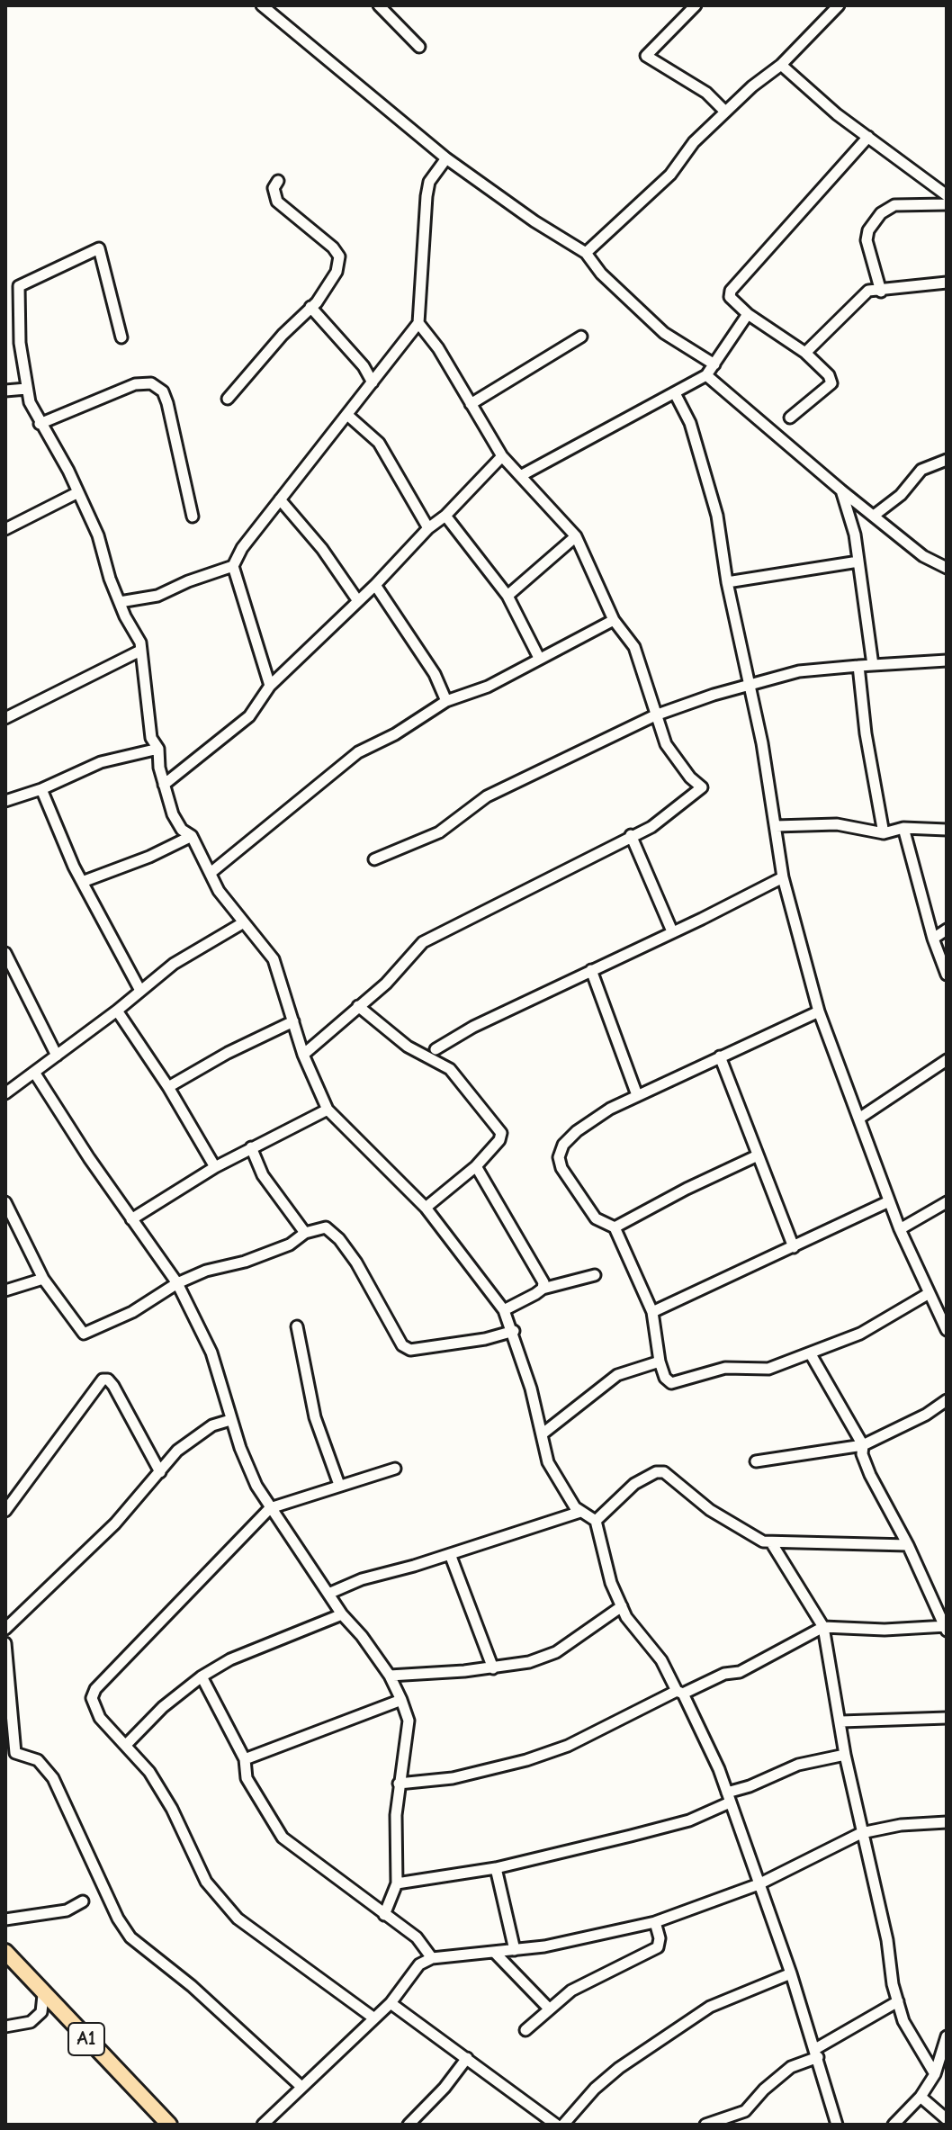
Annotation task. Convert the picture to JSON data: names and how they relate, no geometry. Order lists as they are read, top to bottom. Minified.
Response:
{"streets":{"highway":["A1"]}}
